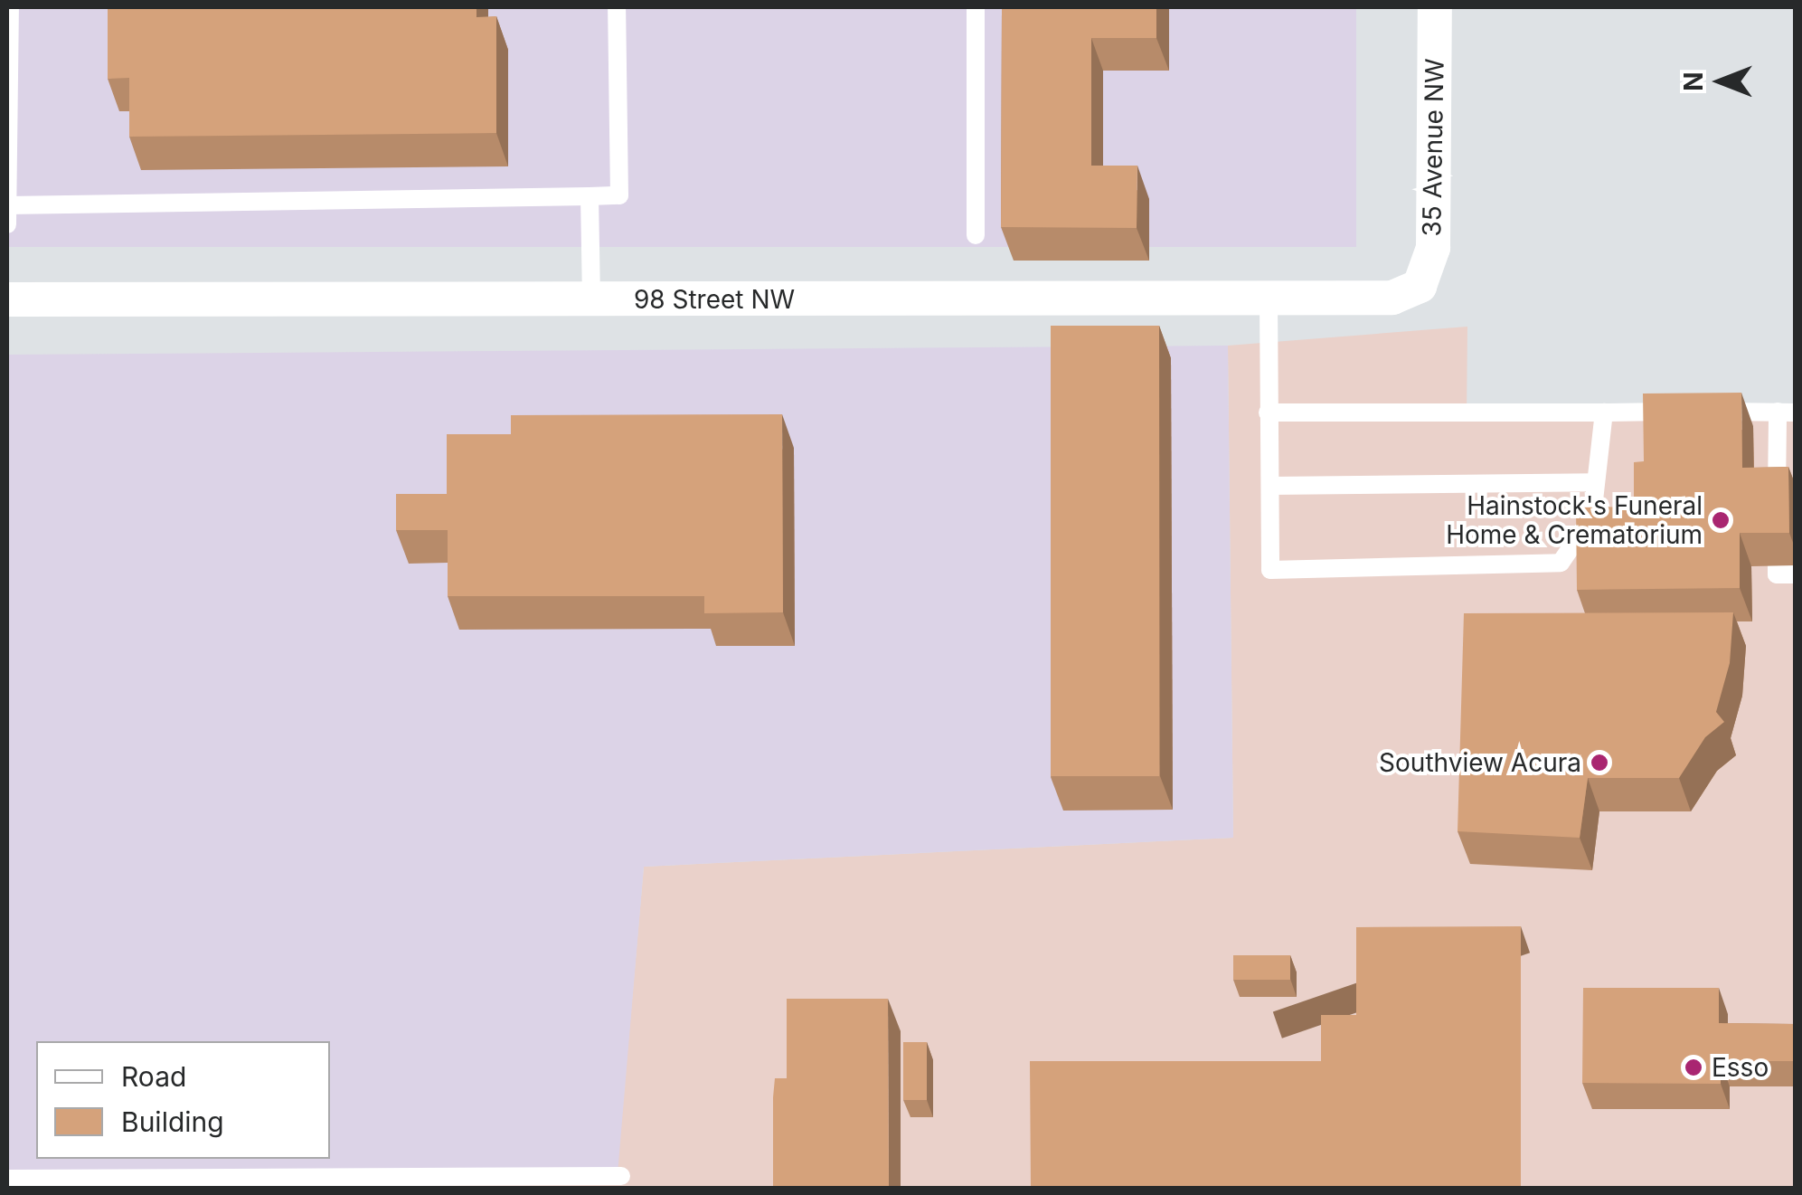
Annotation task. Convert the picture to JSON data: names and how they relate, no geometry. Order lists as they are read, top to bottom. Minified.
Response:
{"streets":{"street":["35 Avenue NW","98 Street NW"]},"crossings":[["35 Avenue NW","98 Street NW"]],"places":["Hainstock's Funeral Home & Crematorium","Southview Acura","Esso"],"legend":["Road","Building"],"north":"left"}
